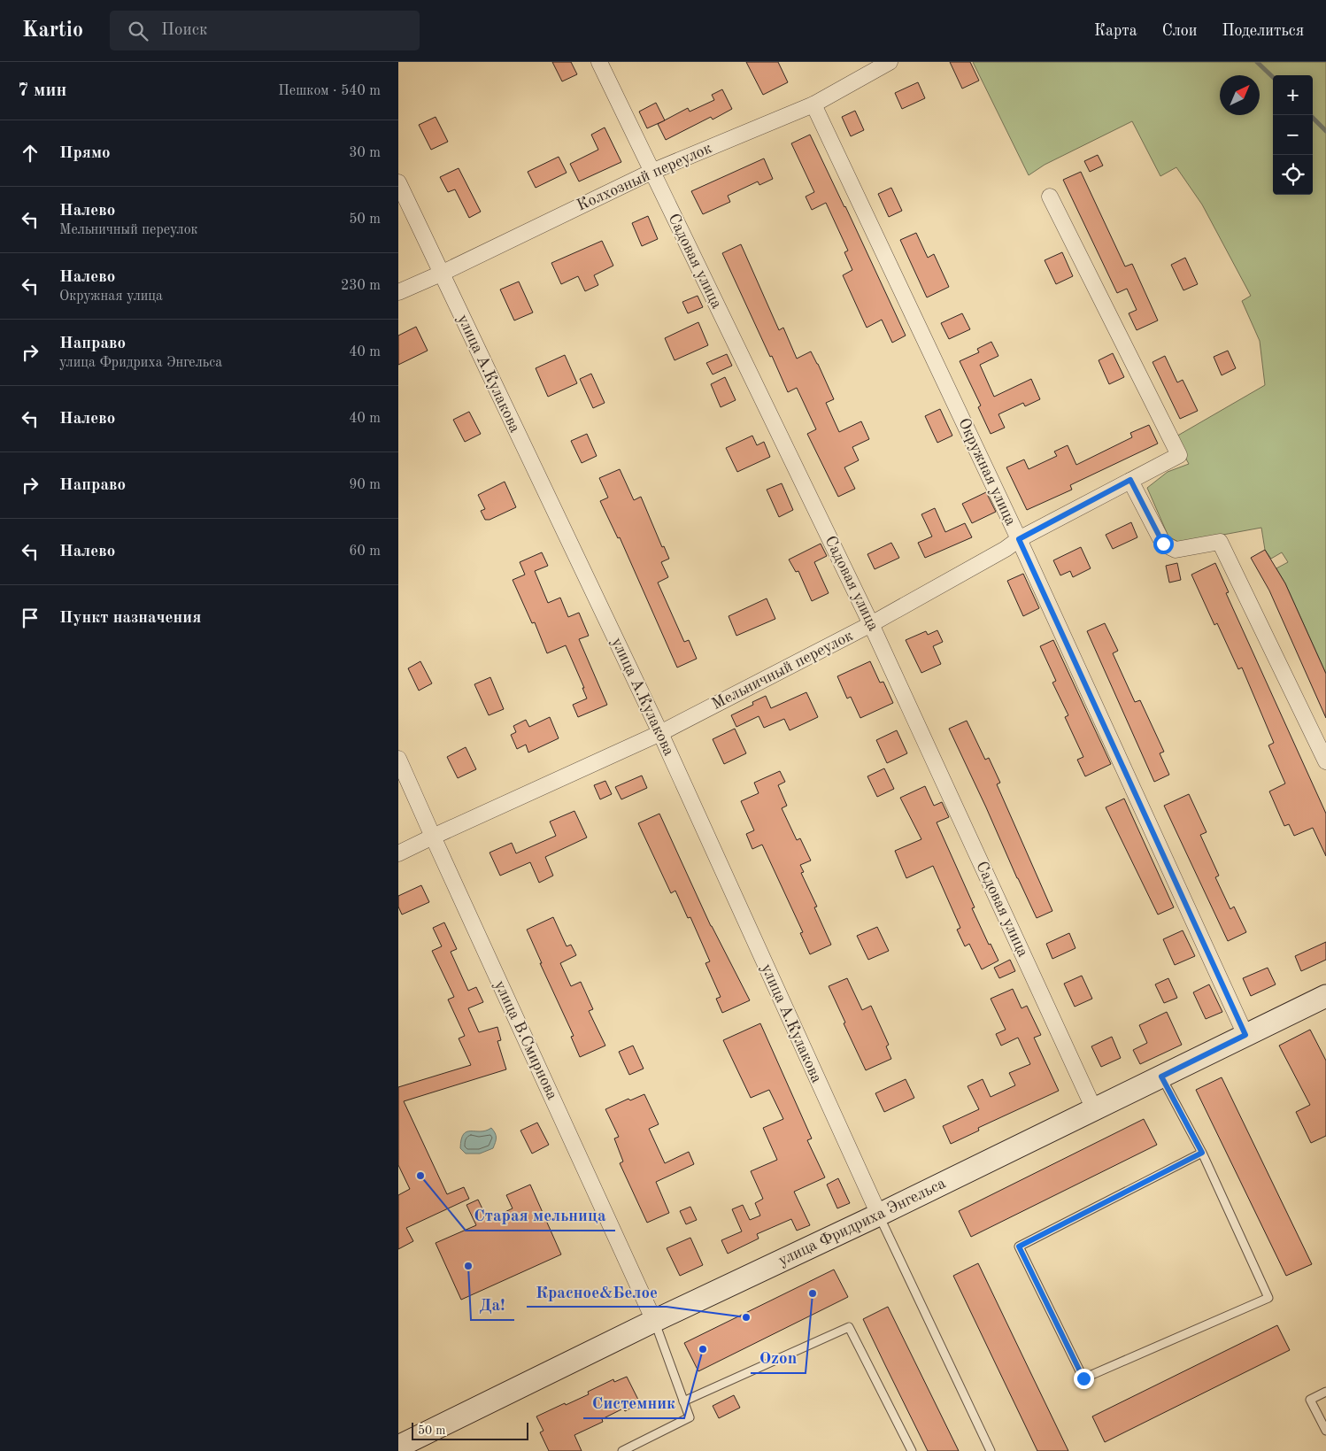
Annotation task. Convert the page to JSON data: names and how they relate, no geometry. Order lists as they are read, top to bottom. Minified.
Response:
{"streets":{"main road":["улица Фридриха Энгельса"],"street":["Колхозный переулок","Садовая улица","улица А.Кулакова","Окружная улица","Мельничный переулок","улица В.Смирнова"]},"crossings":[["Колхозный переулок","Садовая улица"],["Колхозный переулок","улица А.Кулакова"],["Колхозный переулок","Окружная улица"],["Садовая улица","Мельничный переулок"],["Садовая улица","улица Фридриха Энгельса"],["улица А.Кулакова","Мельничный переулок"],["улица А.Кулакова","улица Фридриха Энгельса"],["Окружная улица","Мельничный переулок"],["Окружная улица","улица Фридриха Энгельса"],["Мельничный переулок","улица В.Смирнова"],["улица В.Смирнова","улица Фридриха Энгельса"]],"places":["Старая мельница","Да!","Ozon","Красное&Белое","Системник"],"scale_bar":"50 m","north":"top right","page":{"header":"Kartio","search":"Поиск","nav":["Карта","Слои","Поделиться"],"heading":["7 мин","Пешком · 540 m"],"map_buttons":["+","−"],"list":[["Прямо","30 m"],["Налево","Мельничный переулок","50 m"],["Налево","Окружная улица","230 m"],["Направо","улица Фридриха Энгельса","40 m"],["Налево","40 m"],["Направо","90 m"],["Налево","60 m"],"Пункт назначения"],"scale":"50 m"}}
